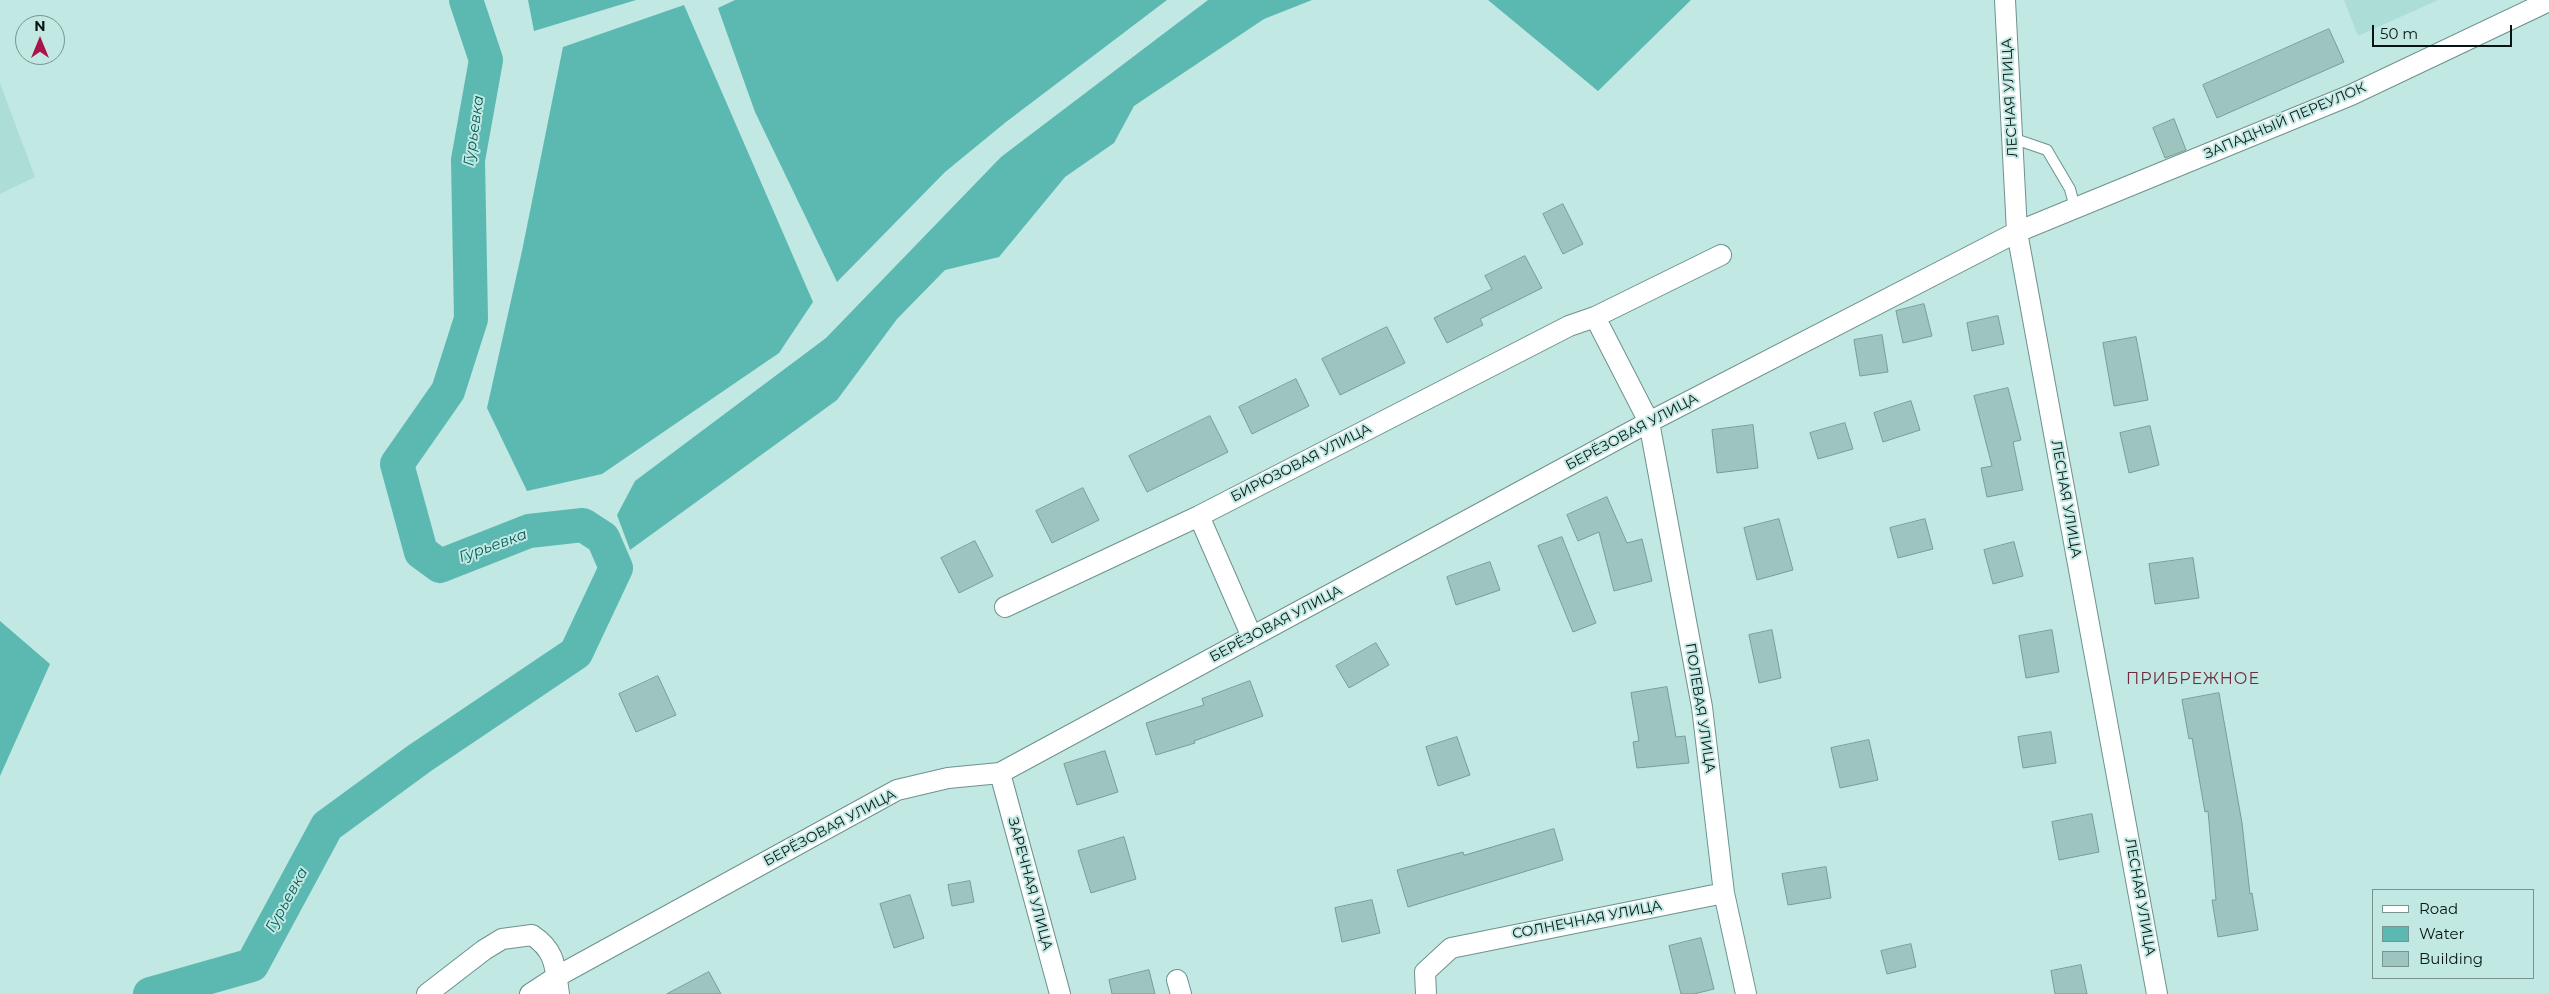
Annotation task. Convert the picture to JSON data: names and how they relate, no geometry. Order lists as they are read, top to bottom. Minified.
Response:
{"streets":{"street":["ЛЕСНАЯ УЛИЦА","ЗАПАДНЫЙ ПЕРЕУЛОК","БЕРЁЗОВАЯ УЛИЦА","БИРЮЗОВАЯ УЛИЦА","ПОЛЕВАЯ УЛИЦА","ЗАРЕЧНАЯ УЛИЦА","СОЛНЕЧНАЯ УЛИЦА"]},"crossings":[["ЛЕСНАЯ УЛИЦА","ЗАПАДНЫЙ ПЕРЕУЛОК"],["ЛЕСНАЯ УЛИЦА","БЕРЁЗОВАЯ УЛИЦА"],["ЗАПАДНЫЙ ПЕРЕУЛОК","БЕРЁЗОВАЯ УЛИЦА"],["БЕРЁЗОВАЯ УЛИЦА","ПОЛЕВАЯ УЛИЦА"],["БЕРЁЗОВАЯ УЛИЦА","ЗАРЕЧНАЯ УЛИЦА"],["ПОЛЕВАЯ УЛИЦА","СОЛНЕЧНАЯ УЛИЦА"]],"districts":["ПРИБРЕЖНОЕ"],"water":["Гурьевка"],"legend":["Road","Water","Building"],"scale_bar":"50 m","north":"top"}
